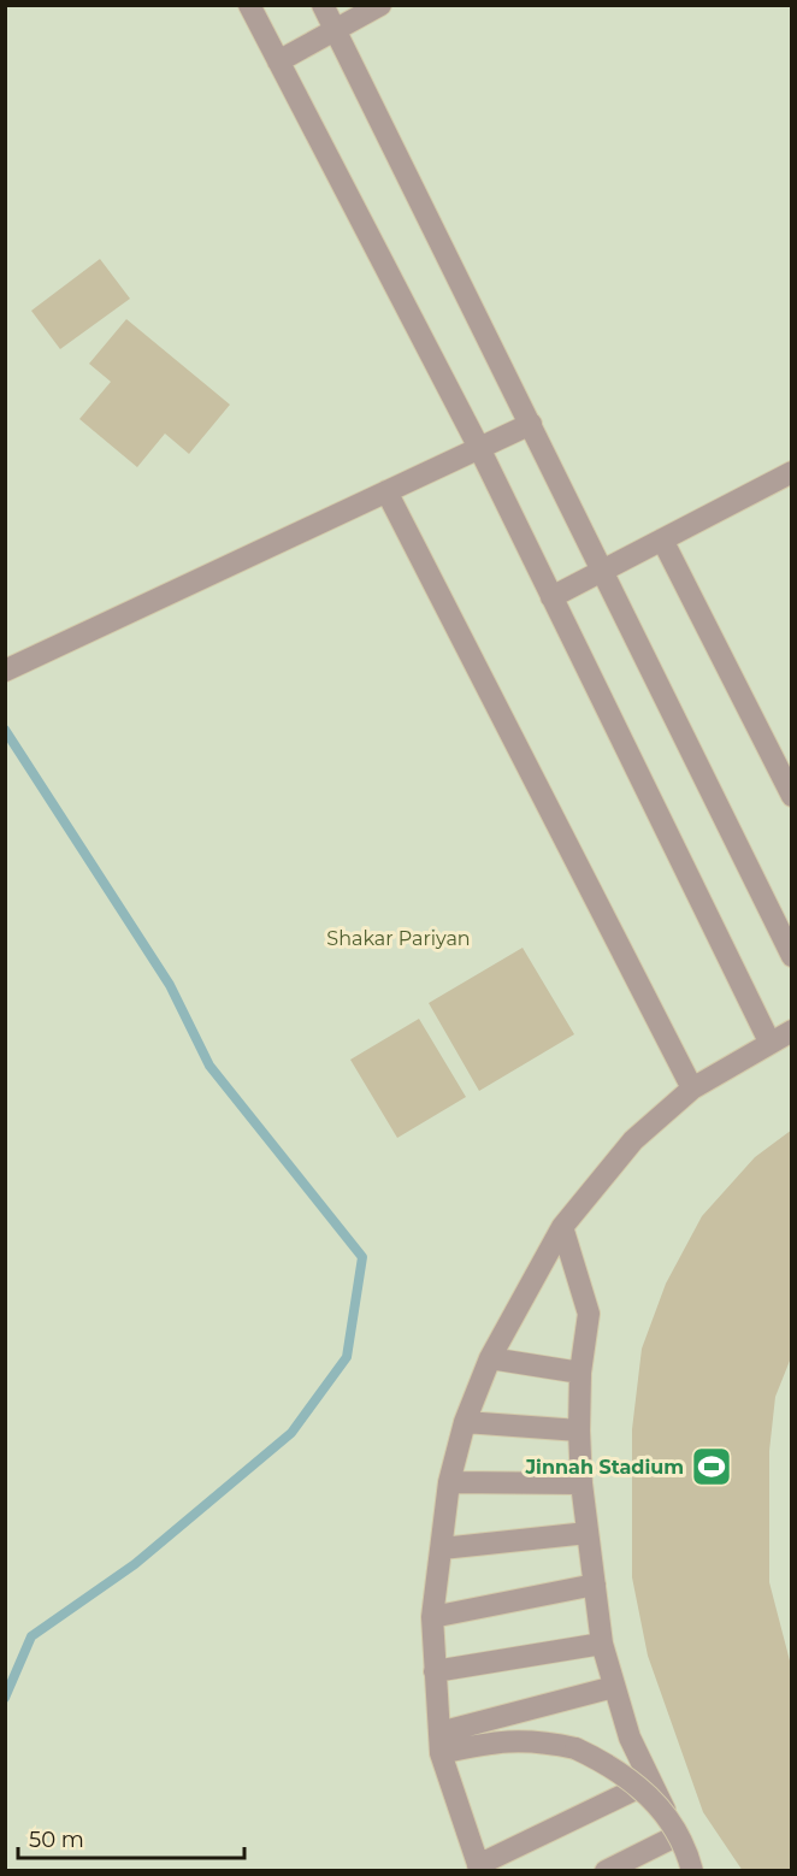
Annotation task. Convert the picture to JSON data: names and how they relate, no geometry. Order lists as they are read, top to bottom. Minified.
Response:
{"parks":["Shakar Pariyan"],"places":{"sports":["Jinnah Stadium"]},"scale_bar":"50 m"}
